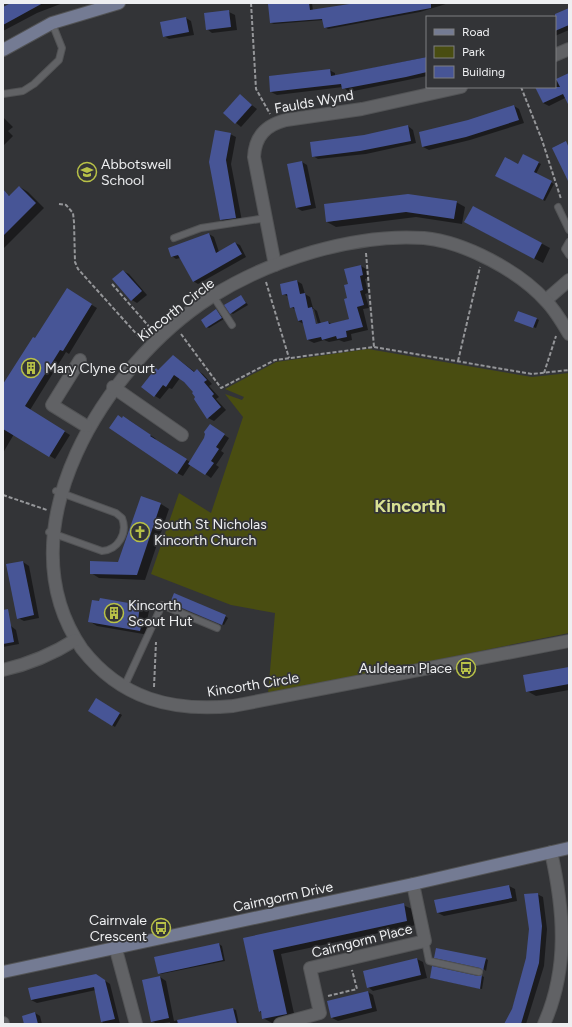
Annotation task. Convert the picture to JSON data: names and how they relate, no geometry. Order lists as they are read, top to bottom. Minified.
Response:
{"streets":{"street":["Faulds Wynd","Kincorth Circle","Cairngorm Drive","Cairngorm Place"]},"crossings":[["Faulds Wynd","Kincorth Circle"],["Cairngorm Drive","Cairngorm Place"]],"districts":["Kincorth"],"places":{"school or university":["Abbotswell School"],"building":["Mary Clyne Court","Kincorth Scout Hut"],"church":["South St Nicholas Kincorth Church"],"bus stop":["Auldearn Place","Cairnvale Crescent"]},"legend":["Road","Park","Building"]}
